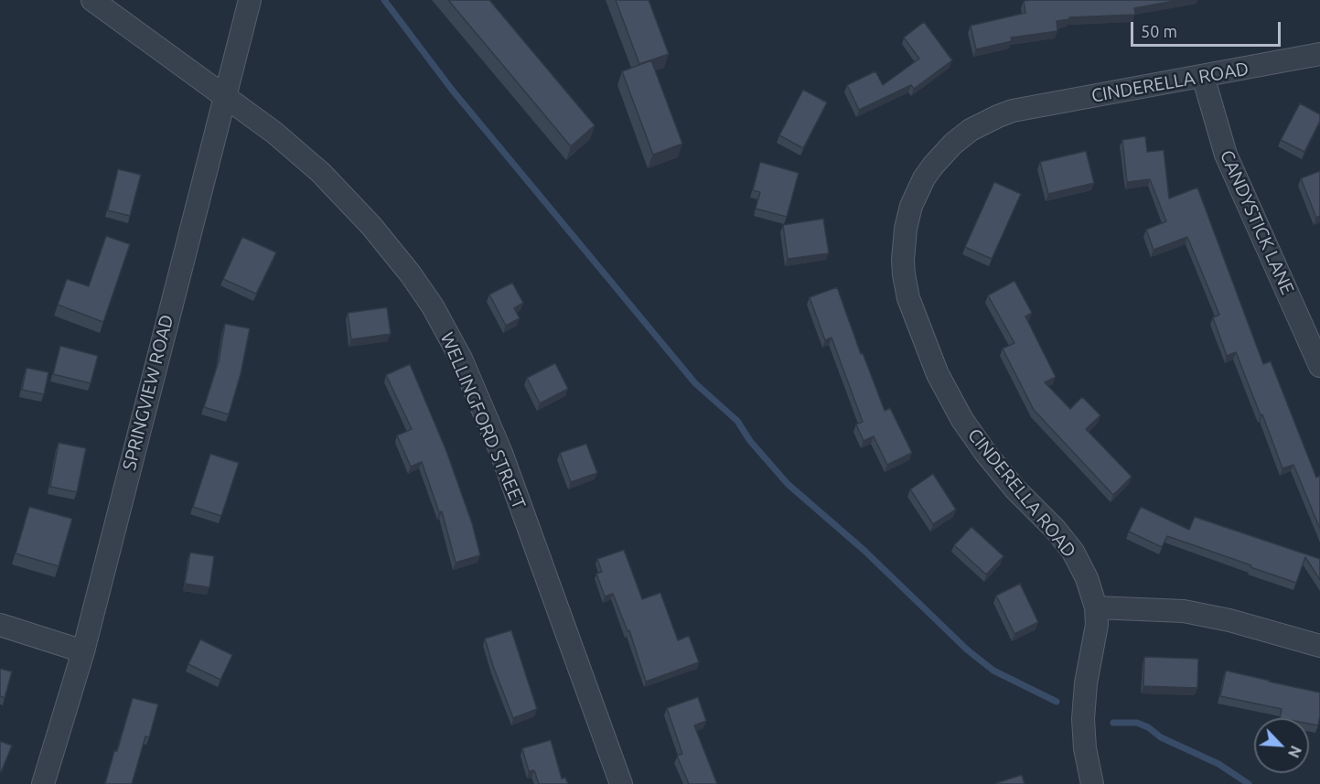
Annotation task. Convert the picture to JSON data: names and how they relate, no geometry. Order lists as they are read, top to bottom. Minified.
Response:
{"streets":{"street":["CINDERELLA ROAD","CANDYSTICK LANE","SPRINGVIEW ROAD","WELLINGFORD STREET"]},"crossings":[["CINDERELLA ROAD","CANDYSTICK LANE"],["SPRINGVIEW ROAD","WELLINGFORD STREET"]],"scale_bar":"50 m","north":"bottom right"}
